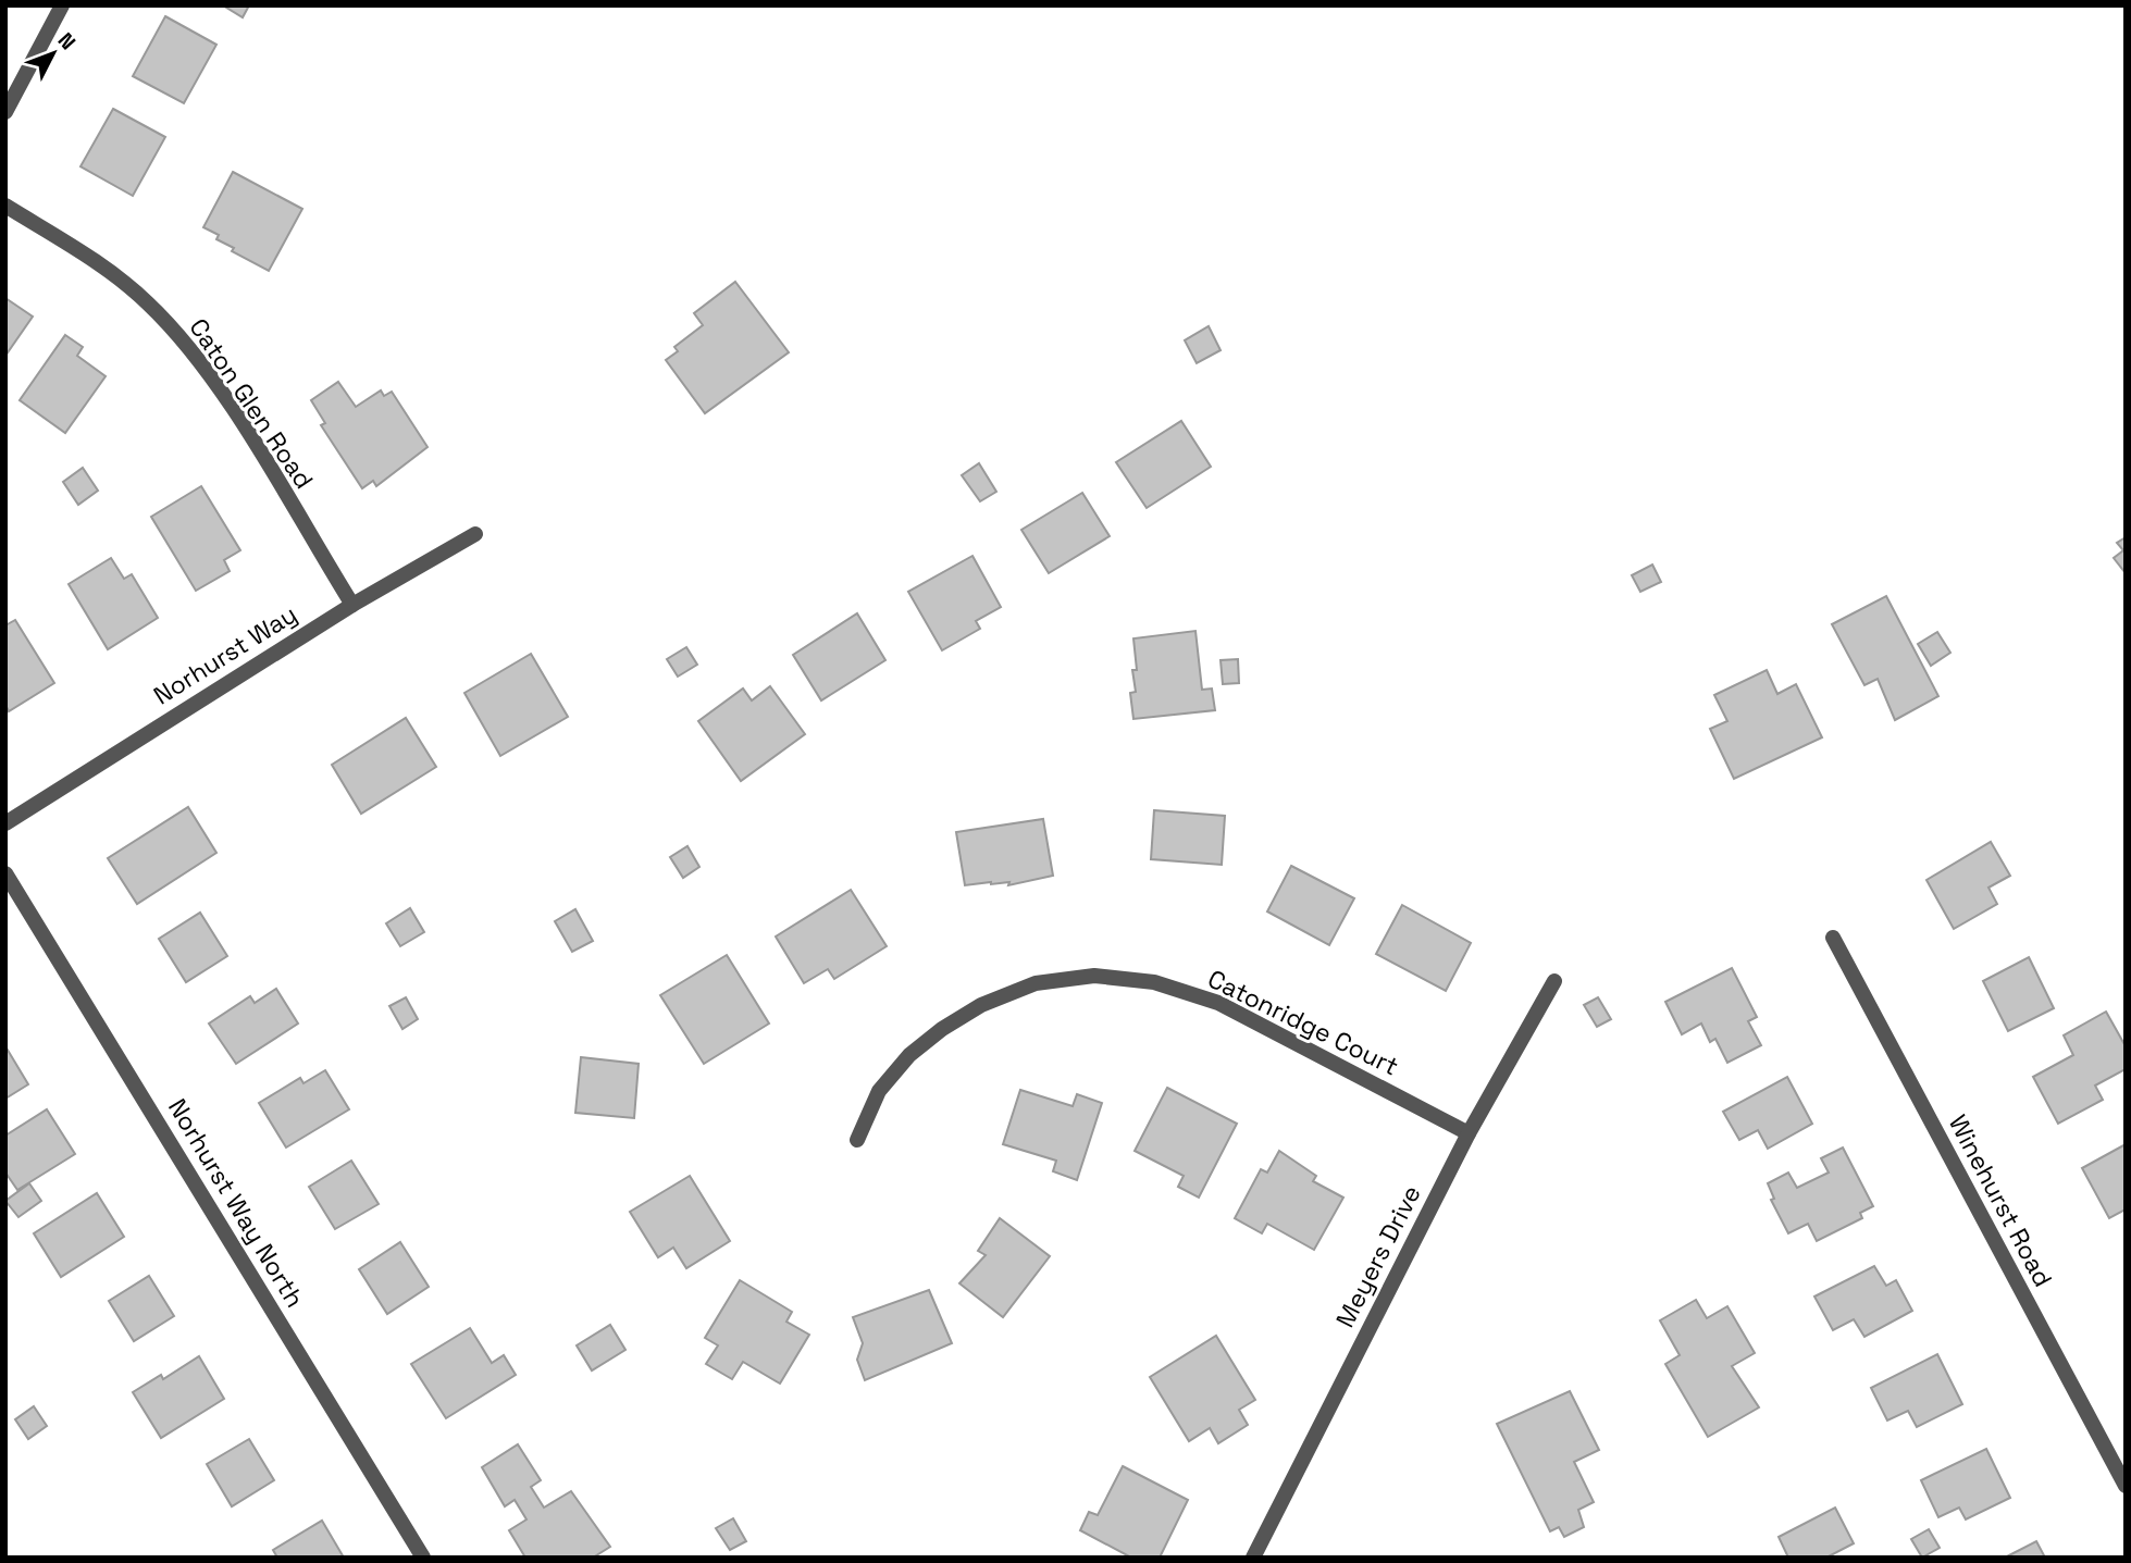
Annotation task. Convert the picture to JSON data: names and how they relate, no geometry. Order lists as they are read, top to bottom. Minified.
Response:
{"streets":{"street":["Caton Glen Road","Norhurst Way","Catonridge Court","Winehurst Road","Norhurst Way North","Meyers Drive"]},"crossings":[["Caton Glen Road","Norhurst Way"],["Catonridge Court","Meyers Drive"]],"north":"top right"}
